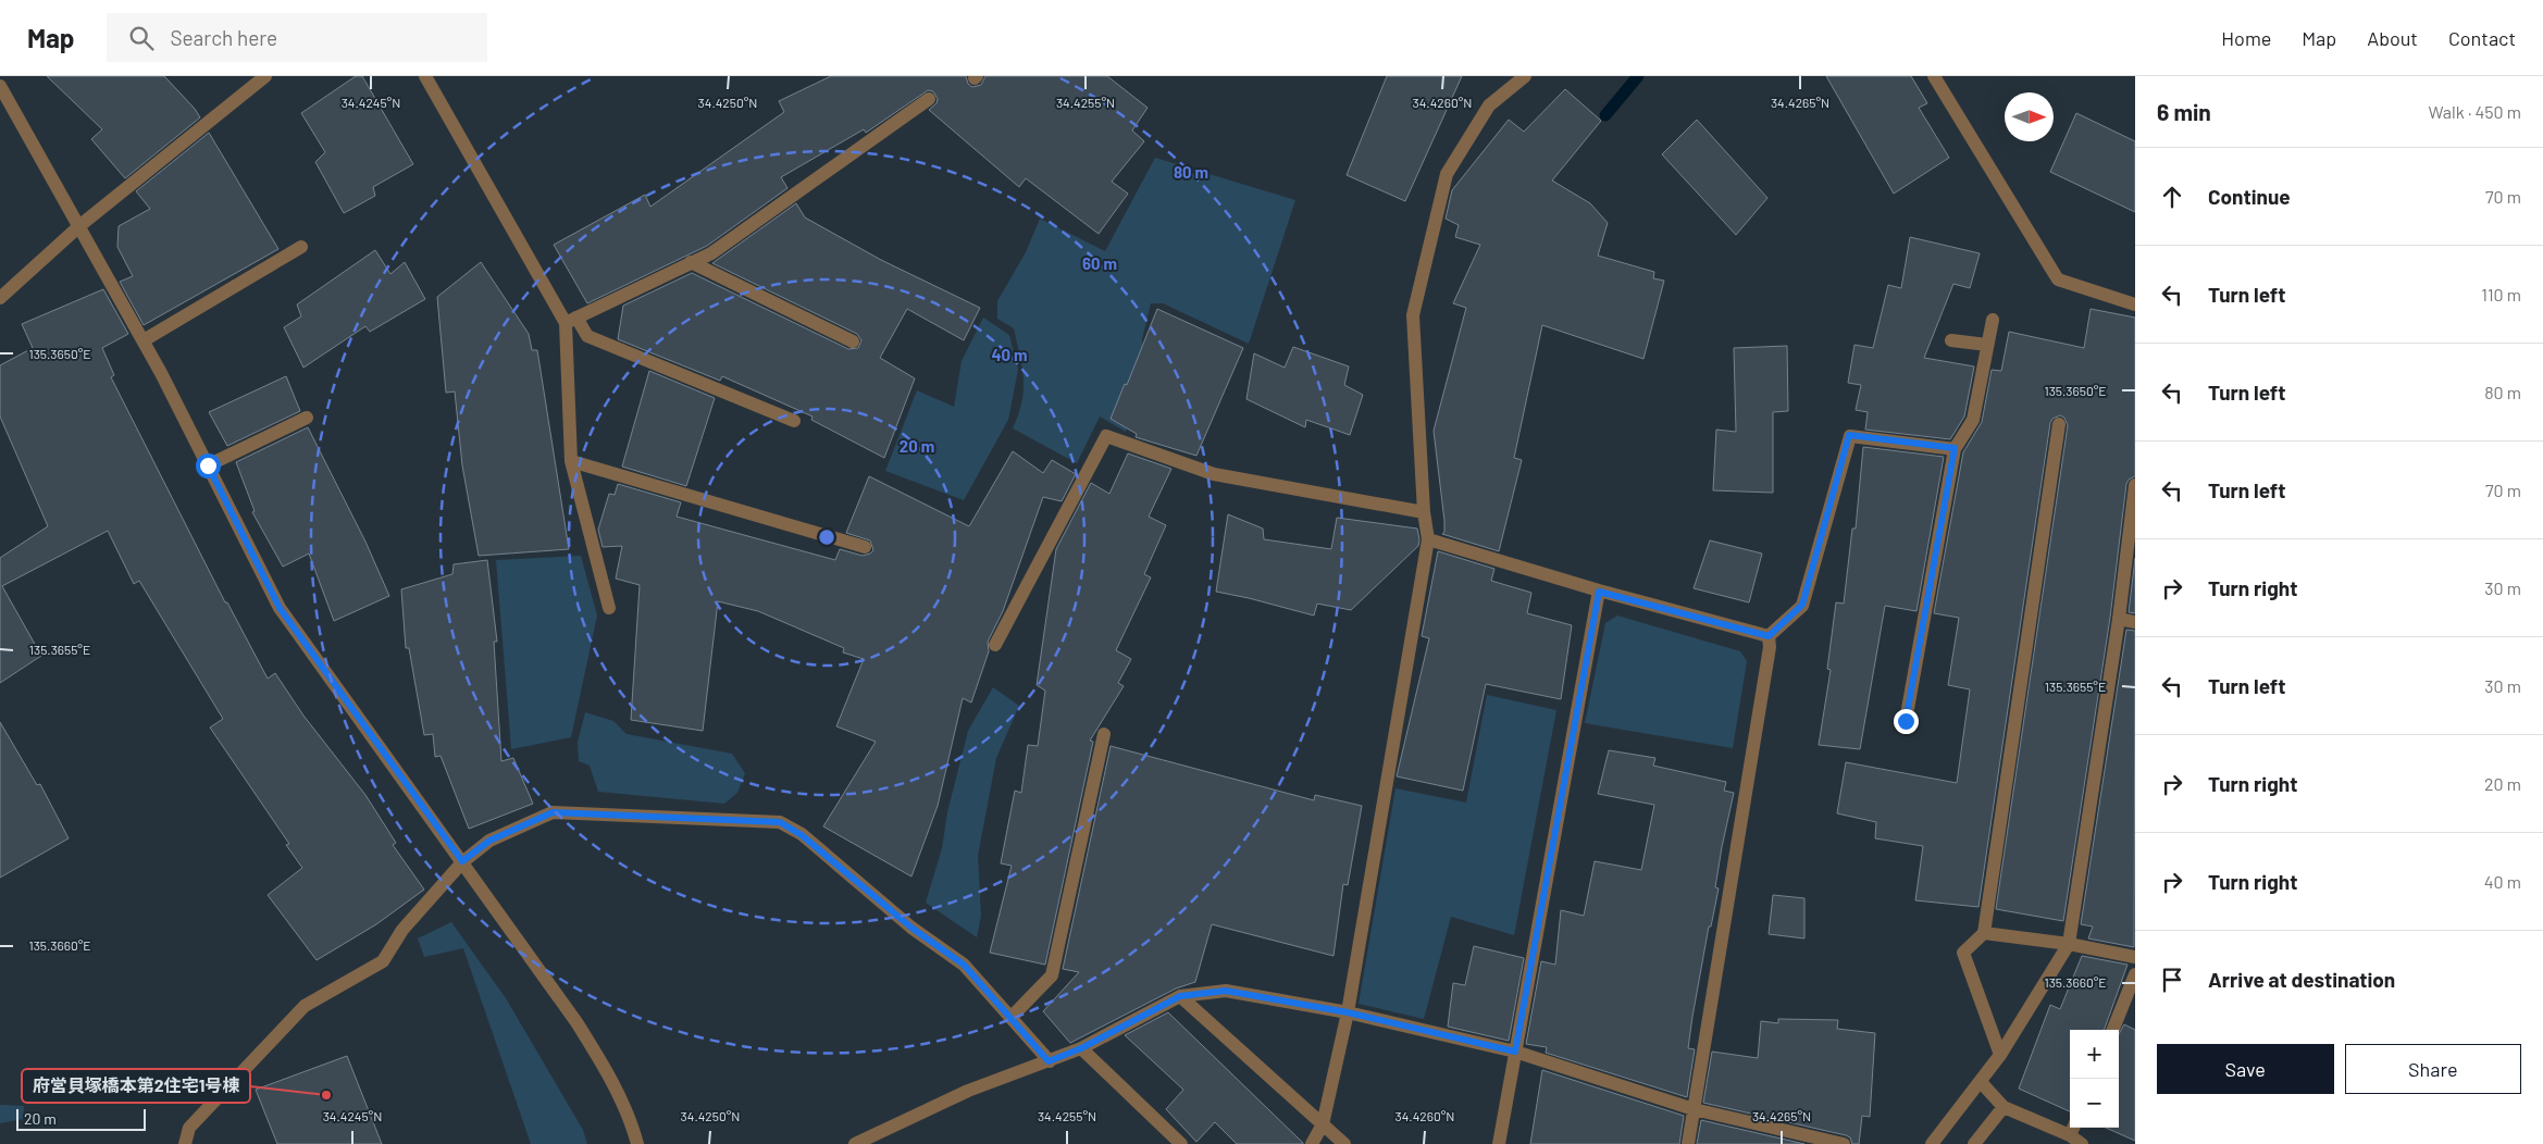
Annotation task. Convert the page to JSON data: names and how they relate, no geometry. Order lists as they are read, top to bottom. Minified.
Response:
{"places":["府営貝塚橋本第2住宅1号棟"],"scale_bar":"20 m","north":"right","page":{"header":"Map","search":"Search here","nav":["Home","Map","About","Contact"],"heading":["6 min","Walk · 450 m"],"list":[["Continue","70 m"],["Turn left","110 m"],["Turn left","80 m"],["Turn left","70 m"],["Turn right","30 m"],["Turn left","30 m"],["Turn right","20 m"],["Turn right","40 m"],"Arrive at destination"],"buttons":["Save","Share"],"map_buttons":["+","−"],"scale":"20 m"},"coordinates":["34.4245°N","34.4250°N","34.4255°N","34.4260°N","34.4265°N","135.3650°E","135.3655°E","135.3660°E"],"rings":["80 m","60 m","40 m","20 m"]}
